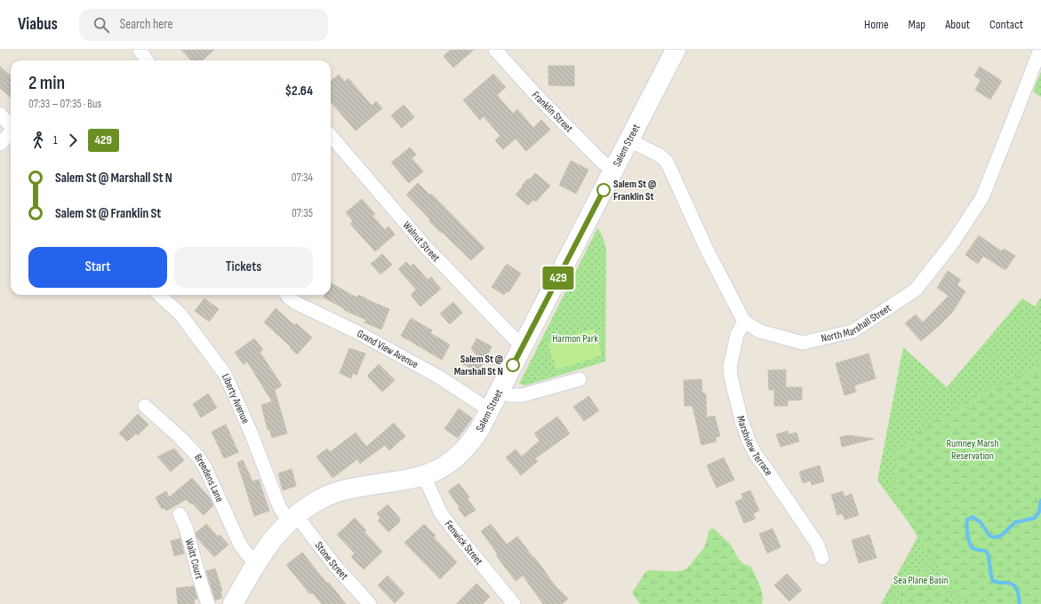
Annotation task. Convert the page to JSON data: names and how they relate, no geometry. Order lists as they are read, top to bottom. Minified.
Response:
{"streets":{"main road":["Salem Street"],"street":["Franklin Street","Walnut Street","North Marshall Street","Grand View Avenue","Liberty Avenue","Marshview Terrace","Breedens Lane","Fenwick Street","Waitt Court","Stone Street"]},"crossings":[["Franklin Street","Salem Street"],["Salem Street","Walnut Street"],["Salem Street","Grand View Avenue"],["Salem Street","Liberty Avenue"],["Salem Street","Breedens Lane"],["Salem Street","Fenwick Street"],["Salem Street","Stone Street"],["North Marshall Street","Marshview Terrace"],["Liberty Avenue","Stone Street"]],"parks":["Harmon Park","Rumney Marsh Reservation","Sea Plane Basin"],"places":["Salem St @ Franklin St","Salem St @ Marshall St N"],"lines":["bus line 429"],"page":{"header":"Viabus","search":"Search here","nav":["Home","Map","About","Contact"],"on_map":"429","heading":["2 min","07:33 – 07:35 · Bus","$2.64"],"legs":["1","429"],"list":[{"name":"Salem St @ Marshall St N","value":"07:34"},{"name":"Salem St @ Franklin St","value":"07:35"}],"buttons":["Start","Tickets"]}}
